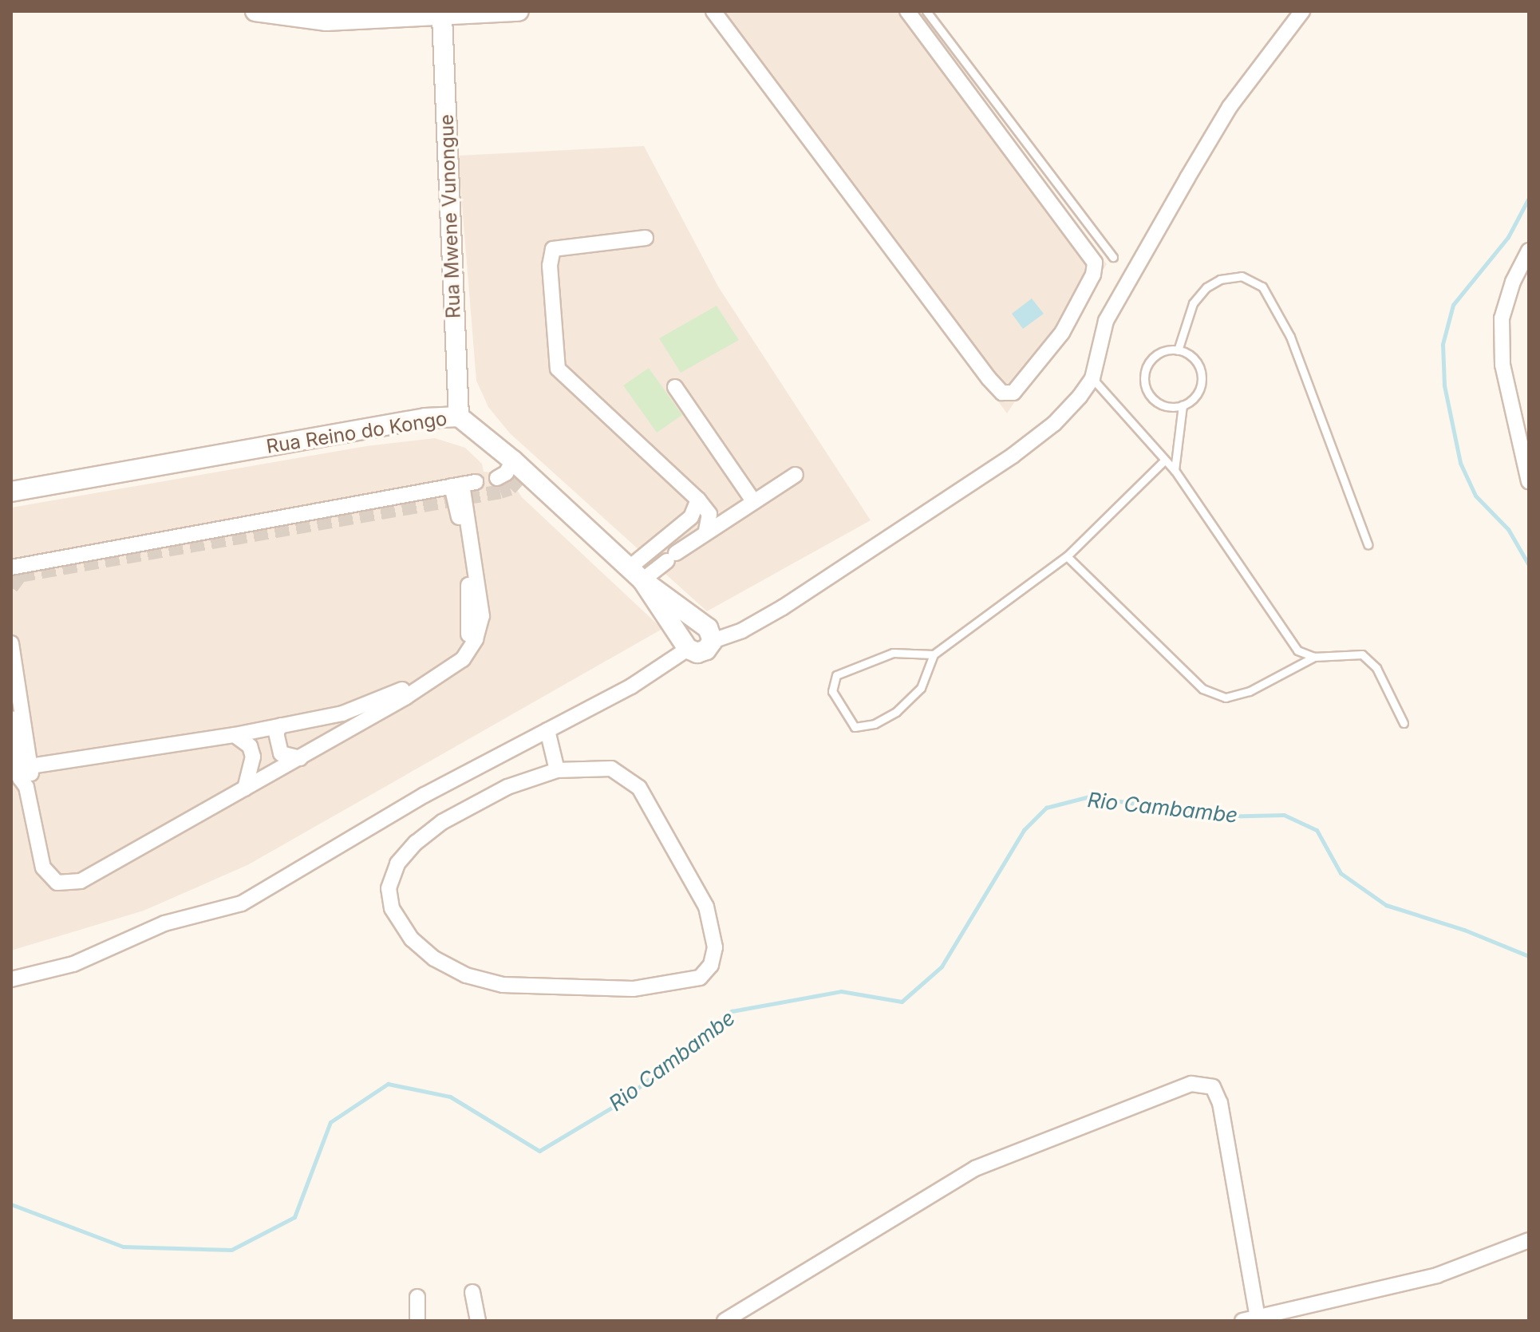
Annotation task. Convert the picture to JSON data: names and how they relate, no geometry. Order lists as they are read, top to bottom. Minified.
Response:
{"streets":{"street":["Rua Mwene Vunongue","Rua Reino do Kongo"]},"crossings":[["Rua Mwene Vunongue","Rua Reino do Kongo"]],"water":["Rio Cambambe"]}
